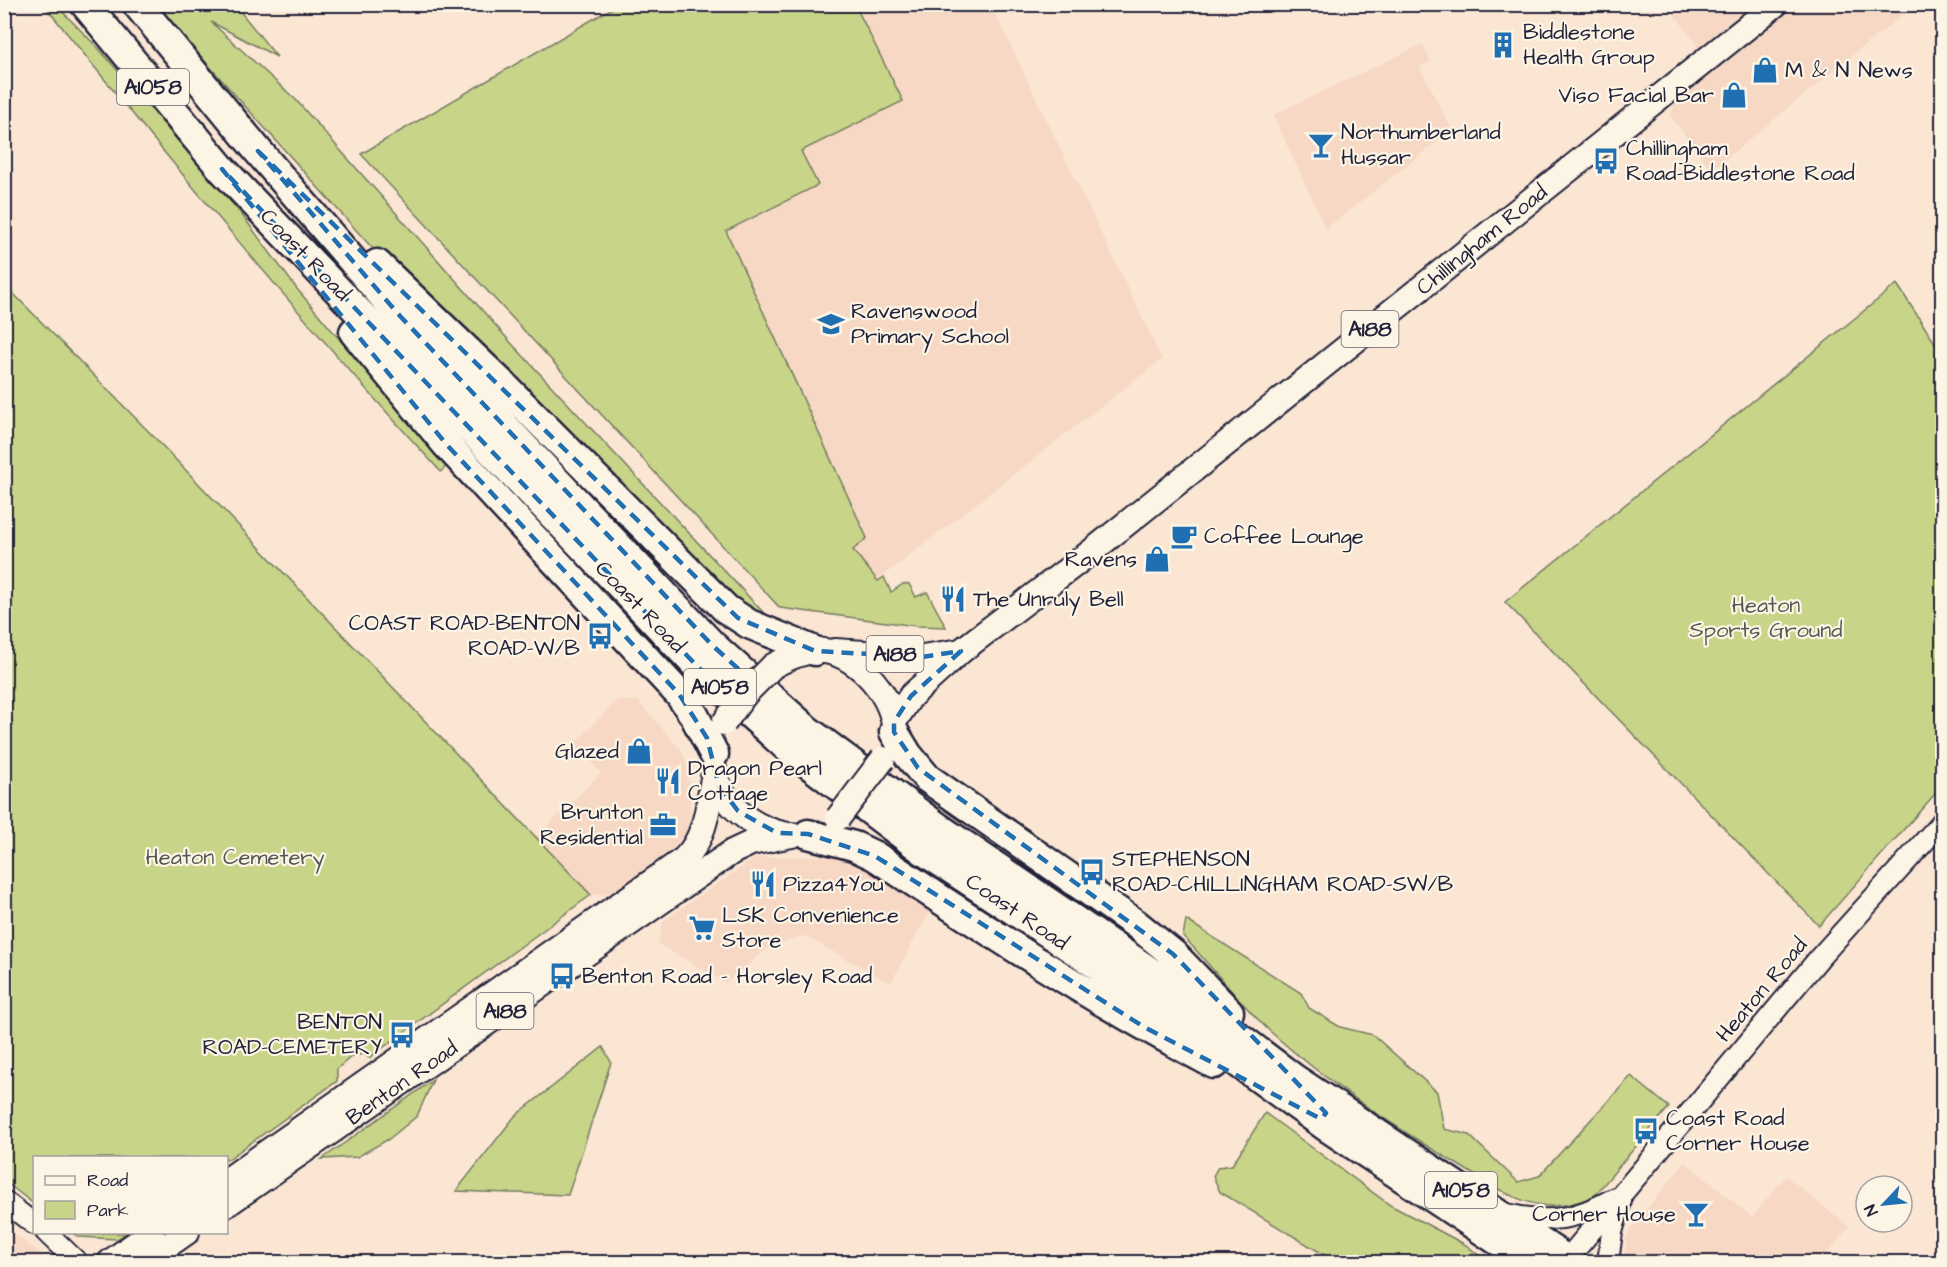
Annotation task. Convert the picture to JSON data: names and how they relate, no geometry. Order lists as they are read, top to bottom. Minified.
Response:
{"streets":{"highway":["A1058","Coast Road"],"main road":["Chillingham Road","A188","Benton Road"],"street":["Heaton Road"]},"crossings":[["Chillingham Road","Benton Road"],["Coast Road","Heaton Road"]],"parks":["Heaton Sports Ground","Heaton Cemetery"],"places":{"building":["Biddlestone Health Group"],"shop":["M & N News","Viso Facial Bar","Ravens","Glazed"],"bar":["Northumberland Hussar","Corner House"],"bus stop":["Chillingham Road-Biddlestone Road","COAST ROAD-BENTON ROAD-W/B","STEPHENSON ROAD-CHILLINGHAM ROAD-SW/B","Benton Road - Horsley Road","BENTON ROAD-CEMETERY","Coast Road Corner House"],"school or university":["Ravenswood Primary School"],"cafe":["Coffee Lounge"],"restaurant":["The Unruly Bell","Dragon Pearl Cottage","Pizza4You"],"office":["Brunton Residential"],"supermarket":["LSK Convenience Store"]},"legend":["Road","Park"],"north":"bottom left"}
